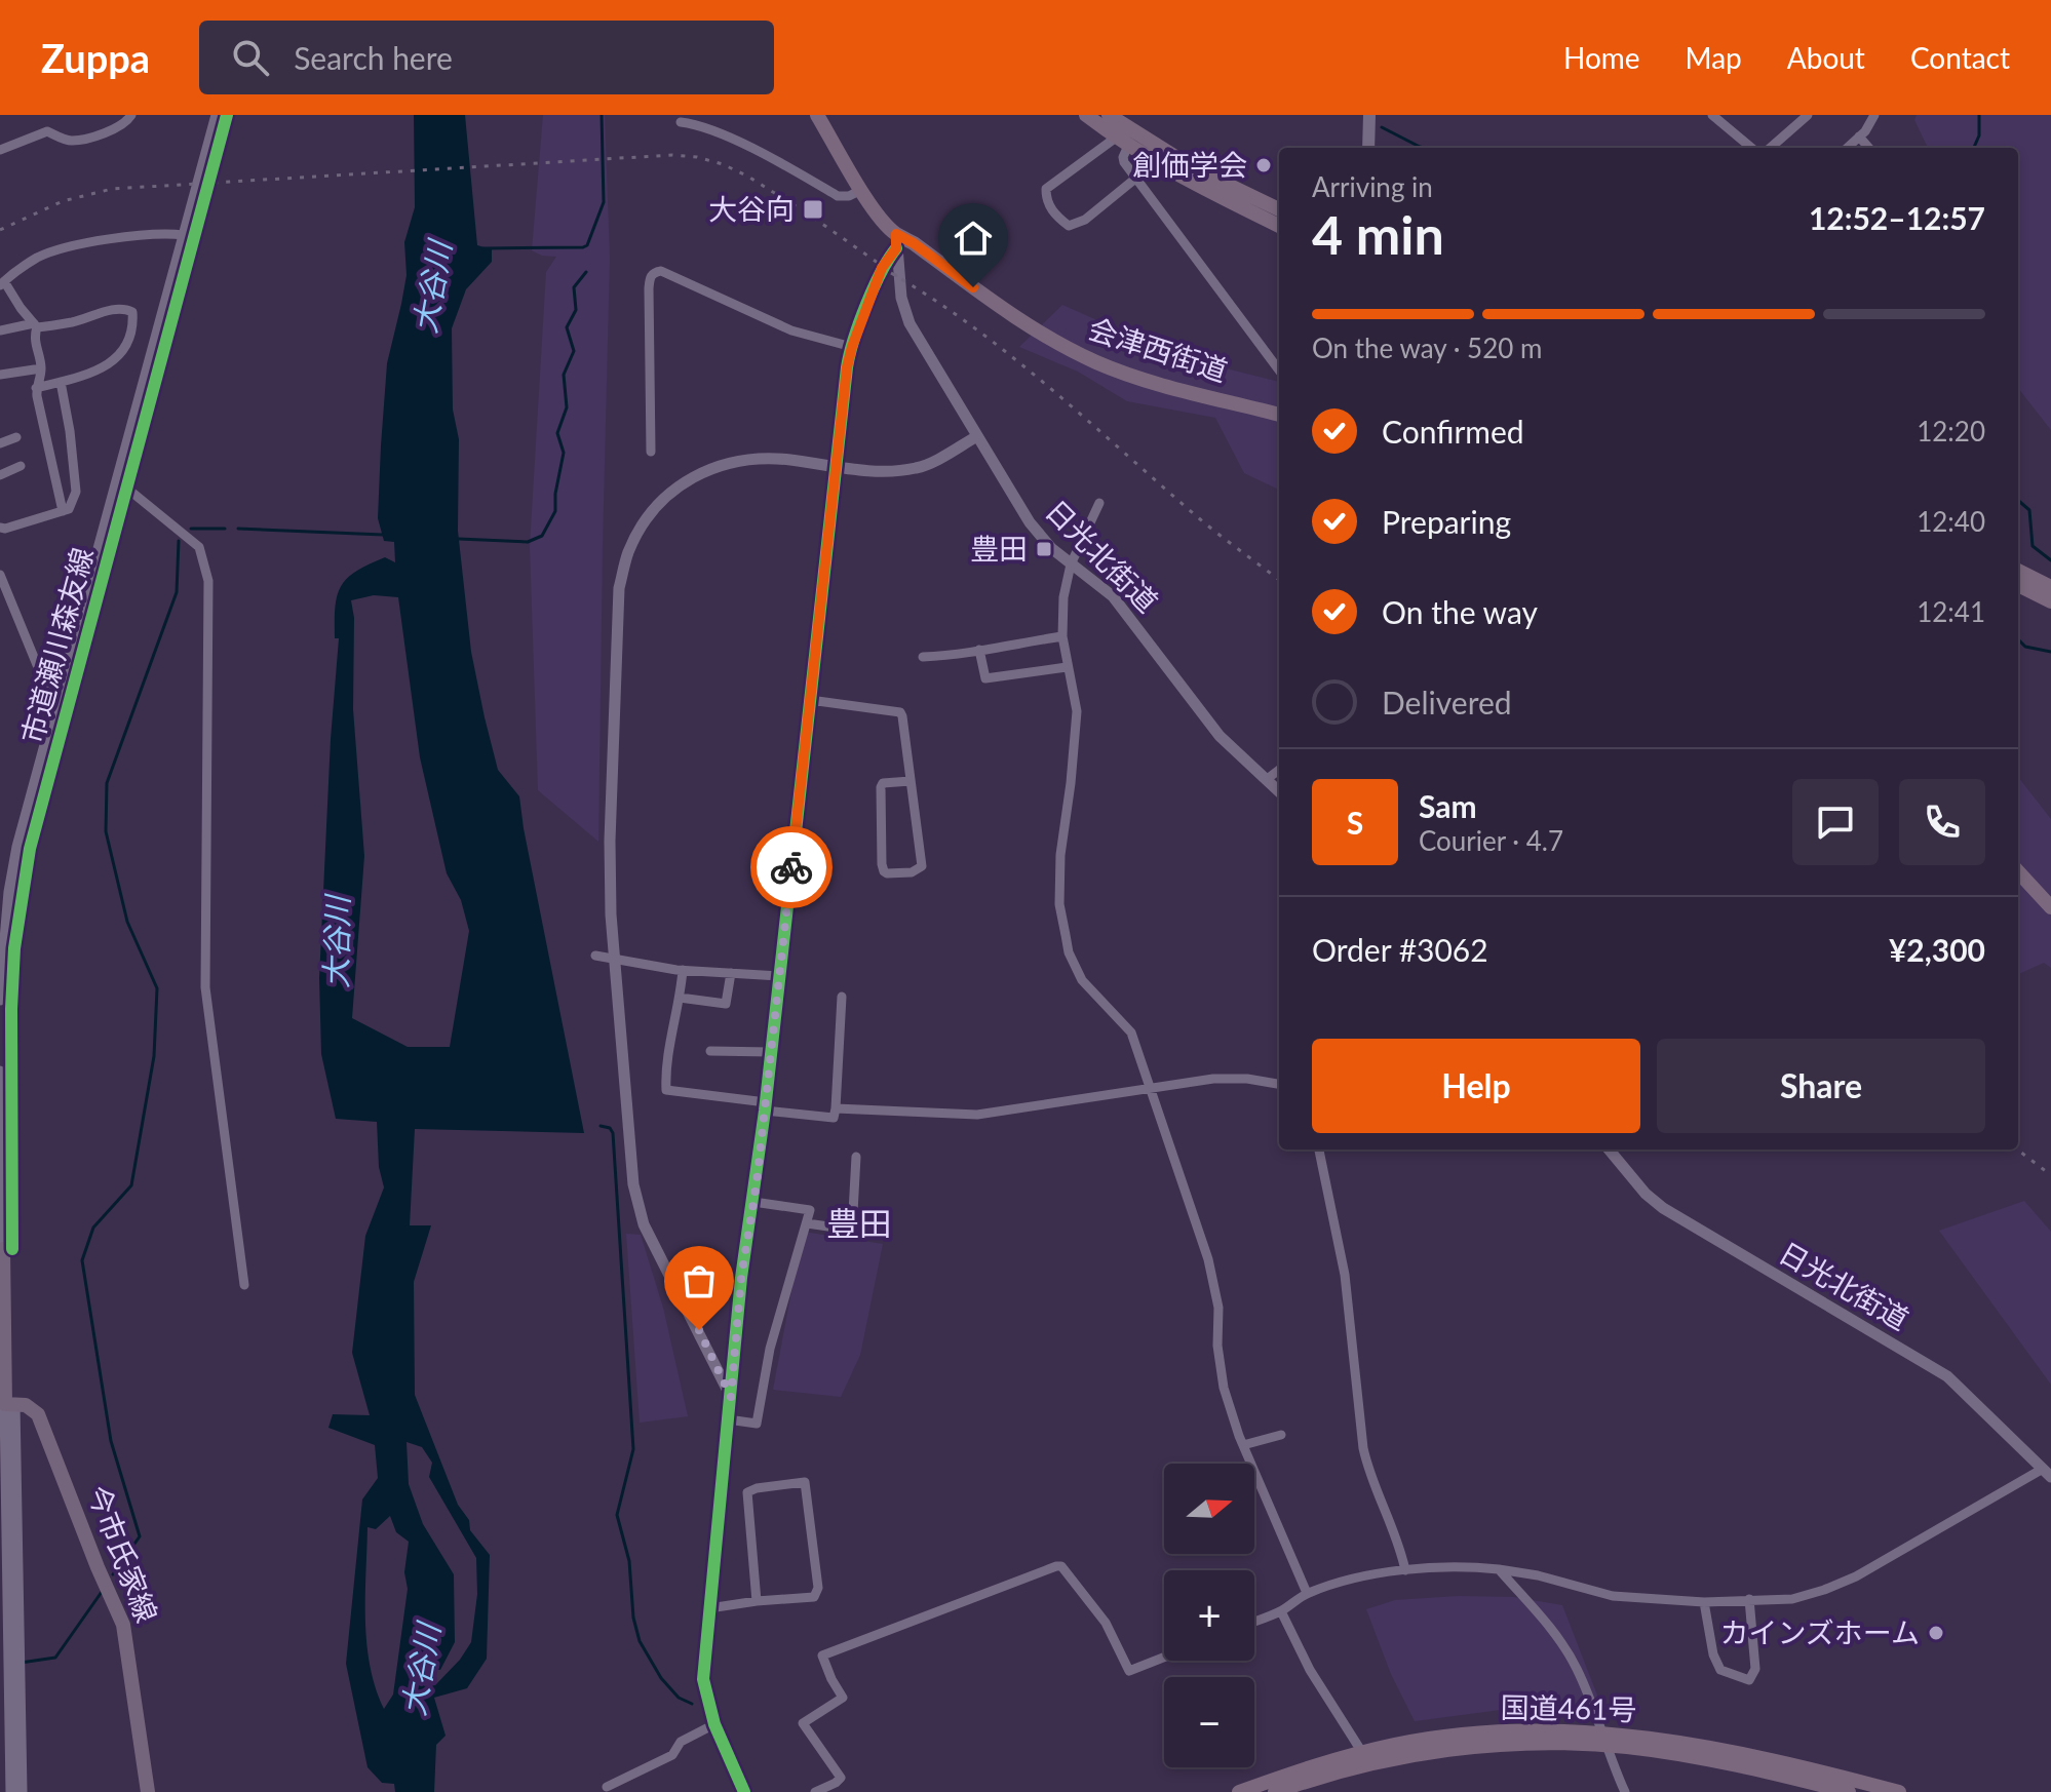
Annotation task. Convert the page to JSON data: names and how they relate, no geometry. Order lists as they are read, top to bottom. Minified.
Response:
{"streets":{"highway":["会津西街道","国道461号"],"main road":["今市氏家線"],"street":["日光北街道","市道瀬川森友線"]},"crossings":[["会津西街道","日光北街道"]],"districts":["豊田"],"water":["大谷川"],"places":{"other":["創価学会","カインズホーム"],"transit":["大谷向","豊田"]},"north":"right","page":{"header":"Zuppa","search":"Search here","nav":["Home","Map","About","Contact"],"heading":["4 min","Arriving in","12:52–12:57"],"panel":["Sam","Courier · 4.7","Order #3062","¥2,300"],"bar":"On the way · 520 m","list":[["Confirmed","12:20"],["Preparing","12:40"],["On the way","12:41"],"Delivered"],"round":"S","buttons":["Help","Share"],"map_buttons":["+","−"]}}
